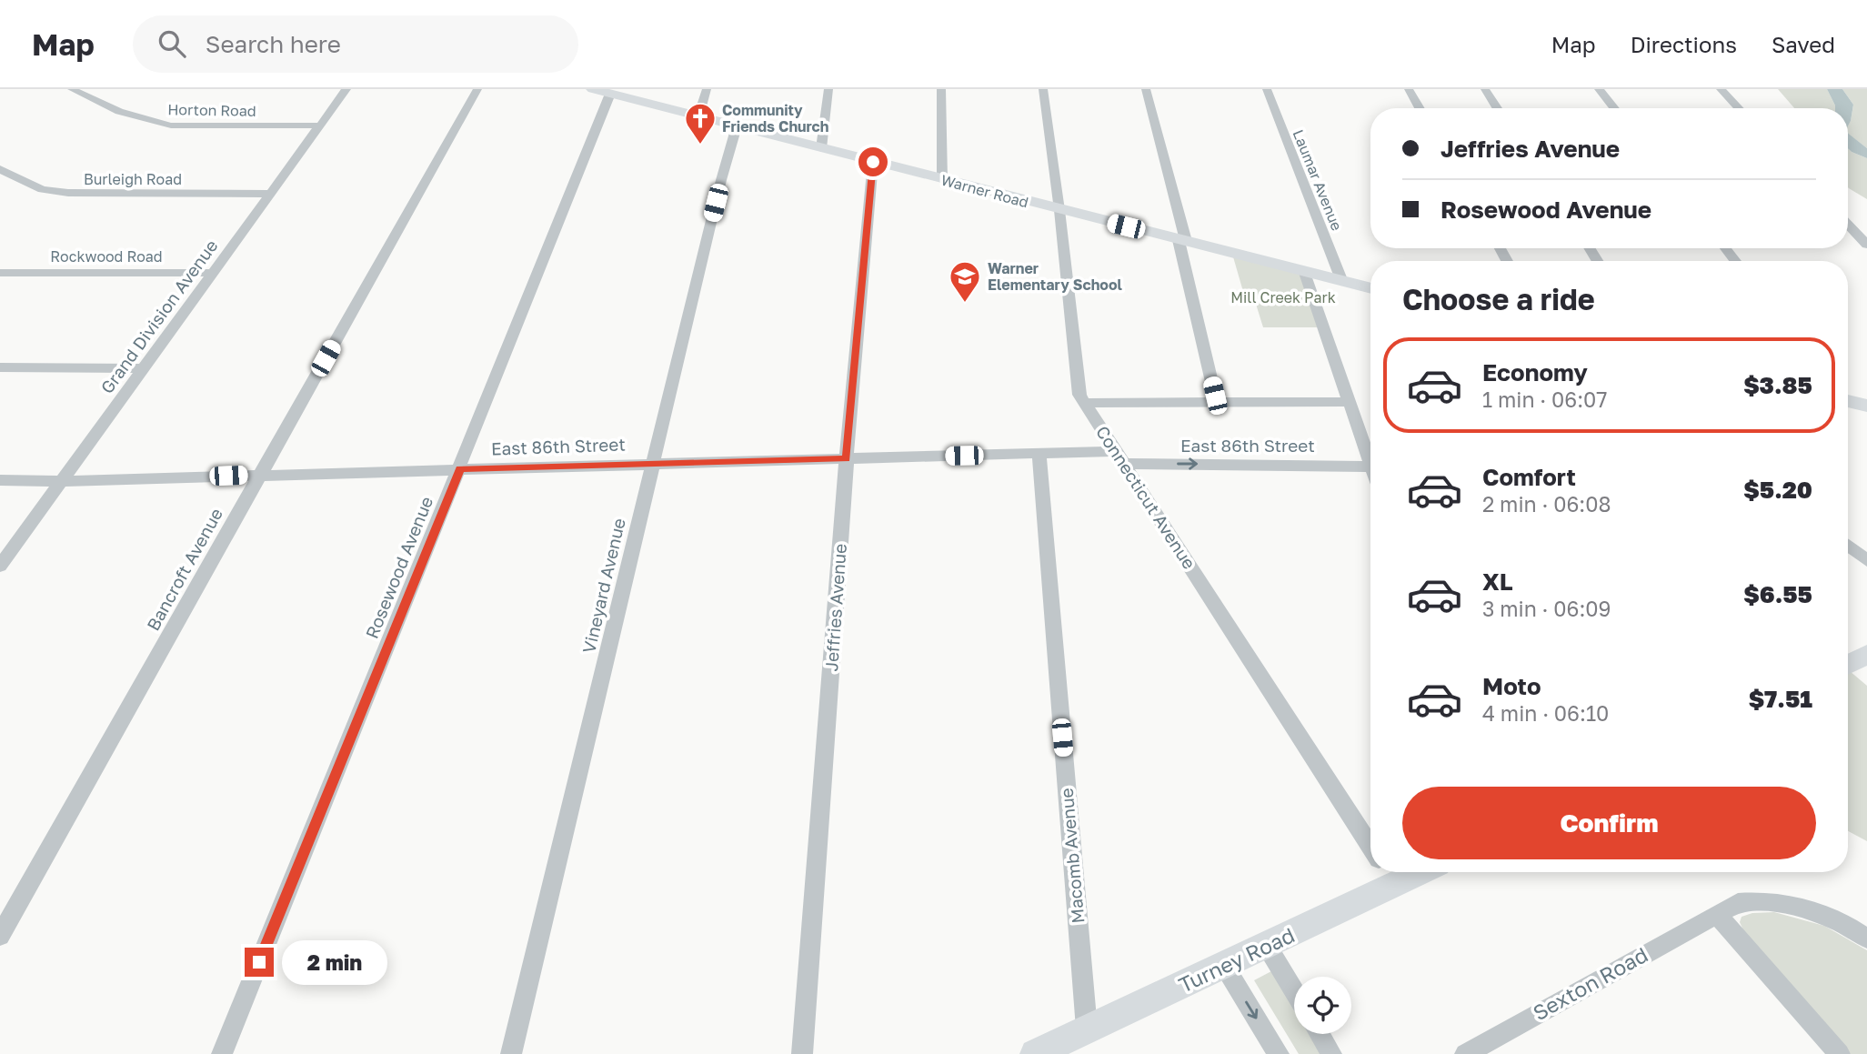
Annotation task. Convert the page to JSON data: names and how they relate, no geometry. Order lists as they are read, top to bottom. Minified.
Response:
{"streets":{"main road":["Warner Road","Turney Road"],"street":["Horton Road","Burleigh Road","Laumar Avenue","Rockwood Road","Grand Division Avenue","East 86th Street","Connecticut Avenue","Rosewood Avenue","Bancroft Avenue","Vineyard Avenue","Jeffries Avenue","Macomb Avenue","Sexton Road"]},"crossings":[["Horton Road","Grand Division Avenue"],["Burleigh Road","Grand Division Avenue"],["Laumar Avenue","Warner Road"],["Warner Road","Connecticut Avenue"],["Warner Road","Rosewood Avenue"],["Warner Road","Vineyard Avenue"],["Warner Road","Jeffries Avenue"],["Rockwood Road","Grand Division Avenue"],["Grand Division Avenue","East 86th Street"],["East 86th Street","Connecticut Avenue"],["East 86th Street","Rosewood Avenue"],["East 86th Street","Bancroft Avenue"],["East 86th Street","Vineyard Avenue"],["East 86th Street","Jeffries Avenue"],["East 86th Street","Macomb Avenue"],["Macomb Avenue","Turney Road"]],"parks":["Mill Creek Park"],"places":{"church":["Community Friends Church"],"school or university":["Warner Elementary School"]},"page":{"header":"Map","search":"Search here","nav":["Map","Directions","Saved"],"banner":["Jeffries Avenue","Rosewood Avenue"],"heading":"Choose a ride","list":[{"name":"Economy","note":"1 min · 06:07","value":"$3.85"},{"name":"Comfort","note":"2 min · 06:08","value":"$5.20"},{"name":"XL","note":"3 min · 06:09","value":"$6.55"},{"name":"Moto","note":"4 min · 06:10","value":"$7.51"}],"buttons":"Confirm","bubble":"2 min"}}
